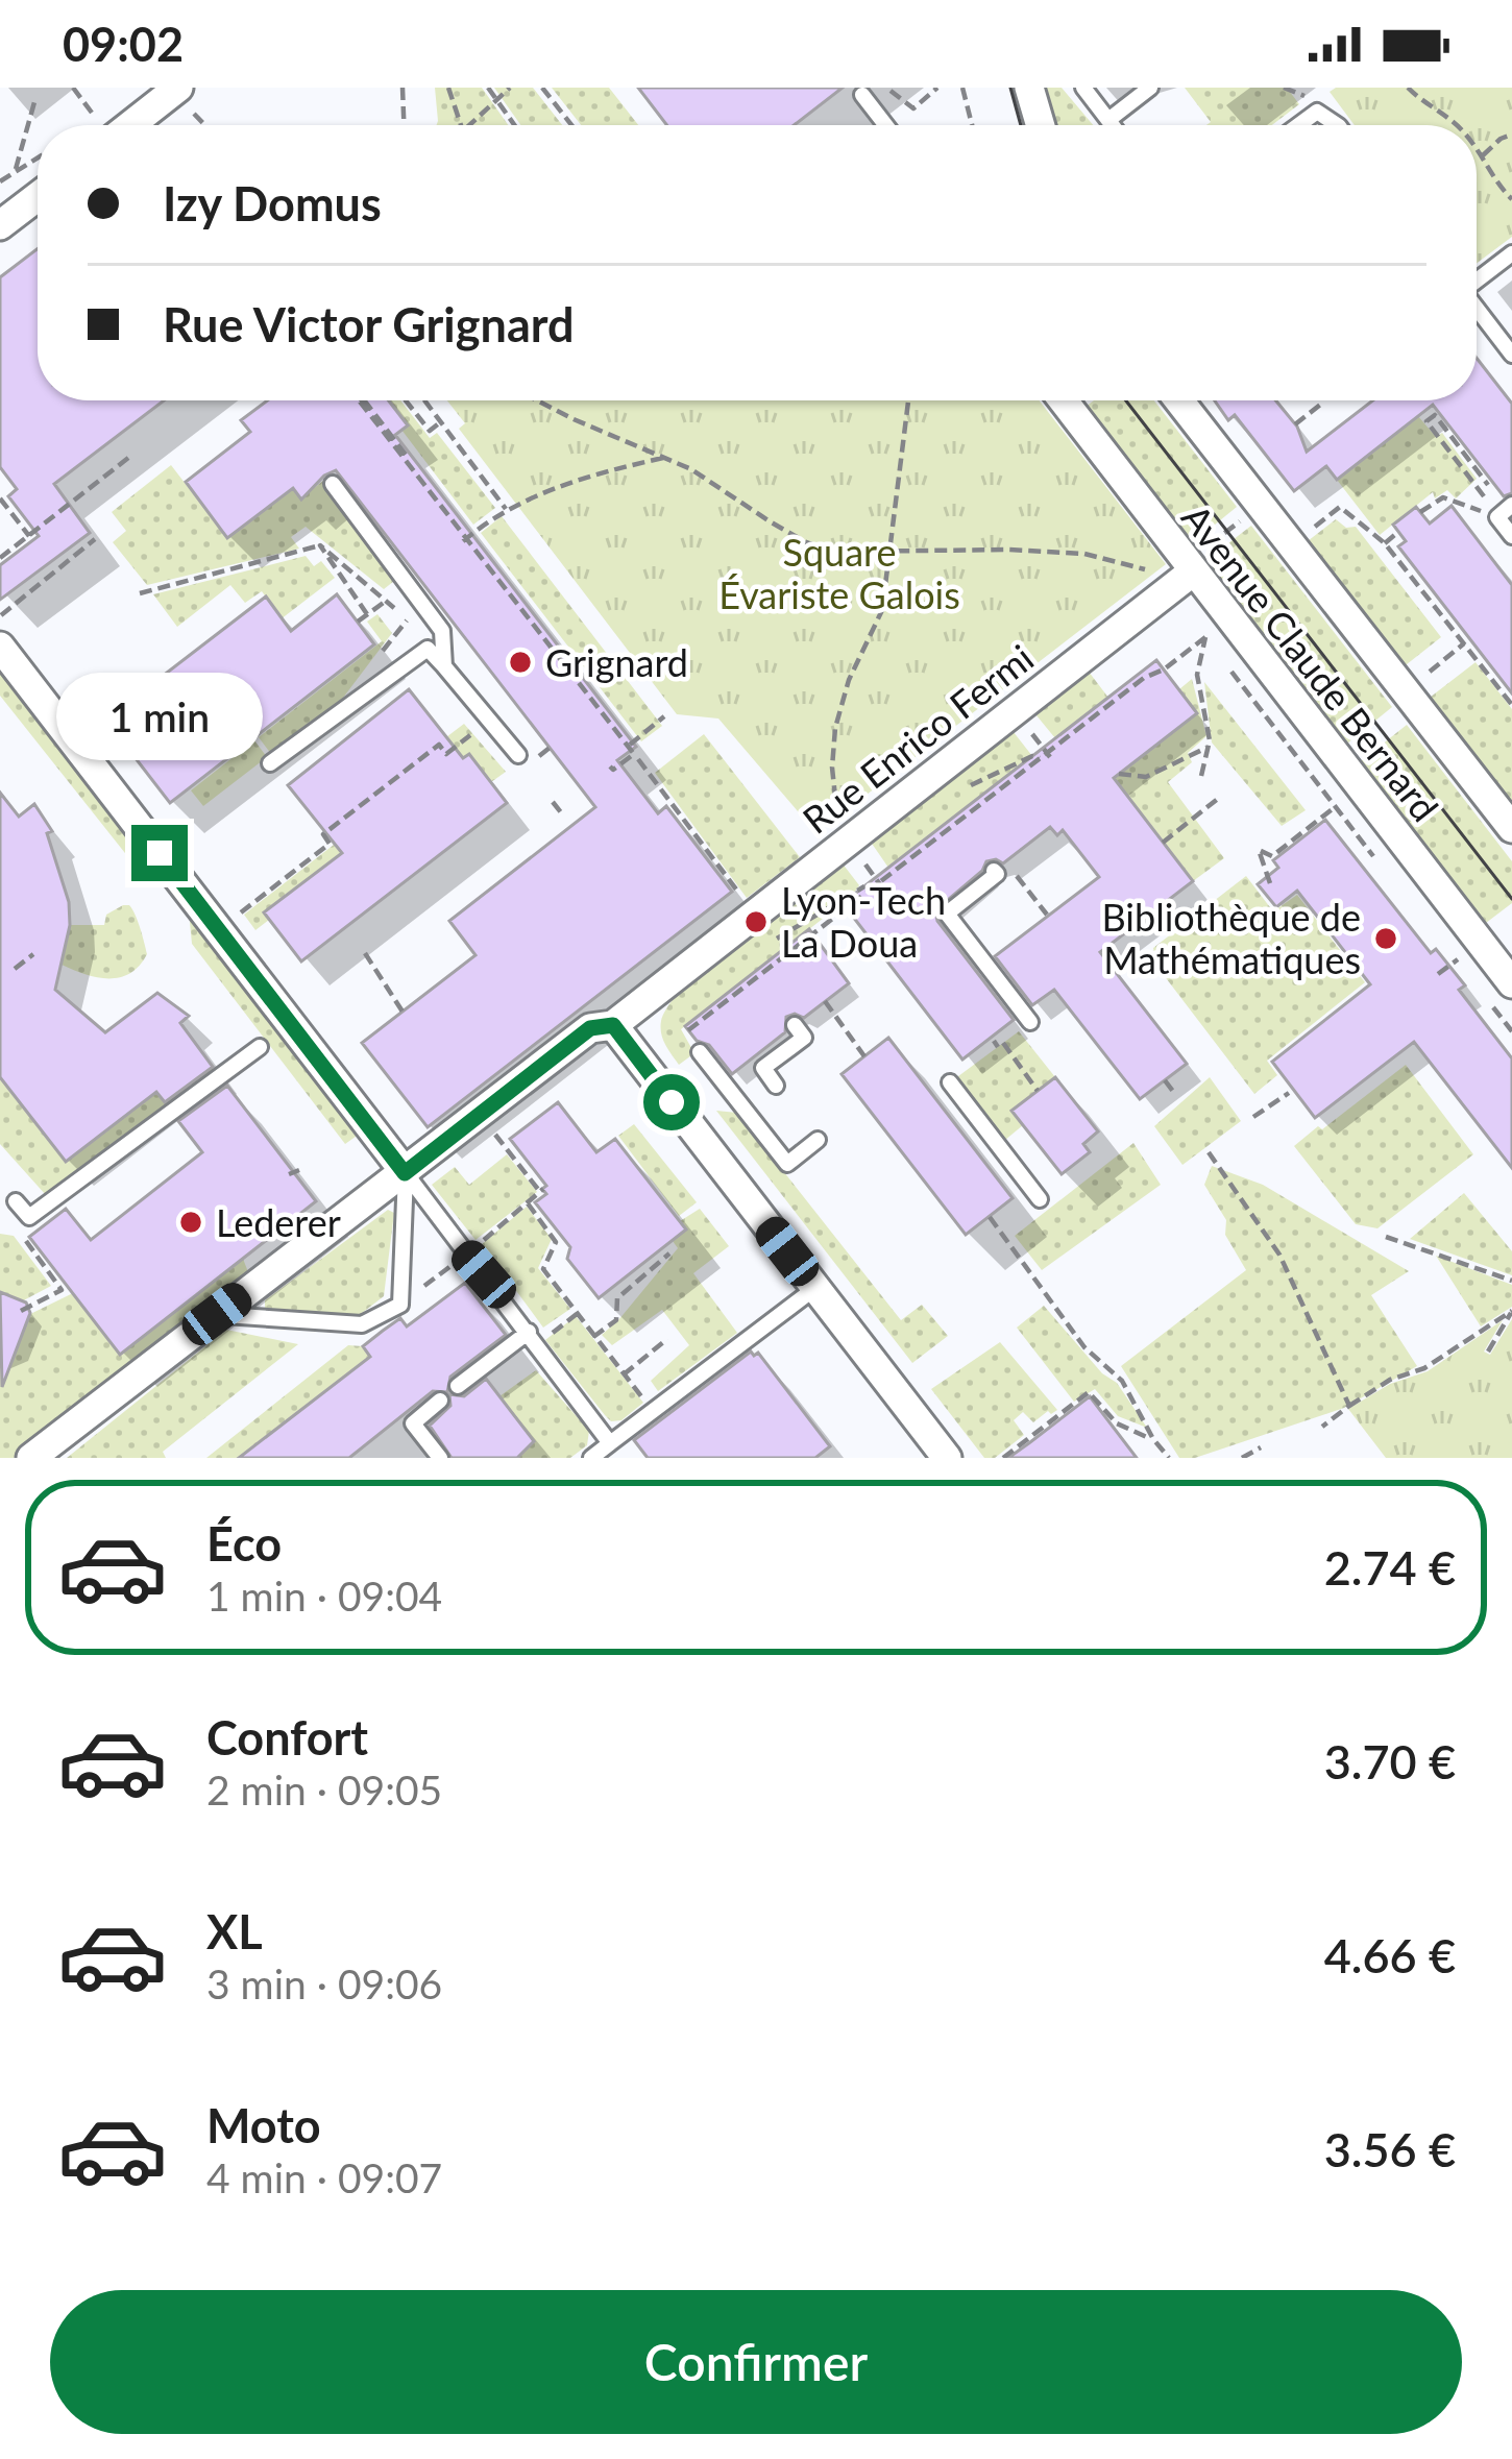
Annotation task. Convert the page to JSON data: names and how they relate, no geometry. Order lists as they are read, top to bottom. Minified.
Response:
{"streets":{"street":["Avenue Claude Bernard","Rue Enrico Fermi"]},"crossings":[["Avenue Claude Bernard","Rue Enrico Fermi"]],"parks":["Square Évariste Galois"],"places":["Grignard","Lyon-Tech La Doua","Bibliothèque de Mathématiques","Lederer"],"page":{"status":"09:02","banner":["Izy Domus","Rue Victor Grignard"],"bubble":"1 min","list":[{"name":"Éco","note":"1 min · 09:04","value":"2.74 €"},{"name":"Confort","note":"2 min · 09:05","value":"3.70 €"},{"name":"XL","note":"3 min · 09:06","value":"4.66 €"},{"name":"Moto","note":"4 min · 09:07","value":"3.56 €"}],"buttons":"Confirmer"}}
